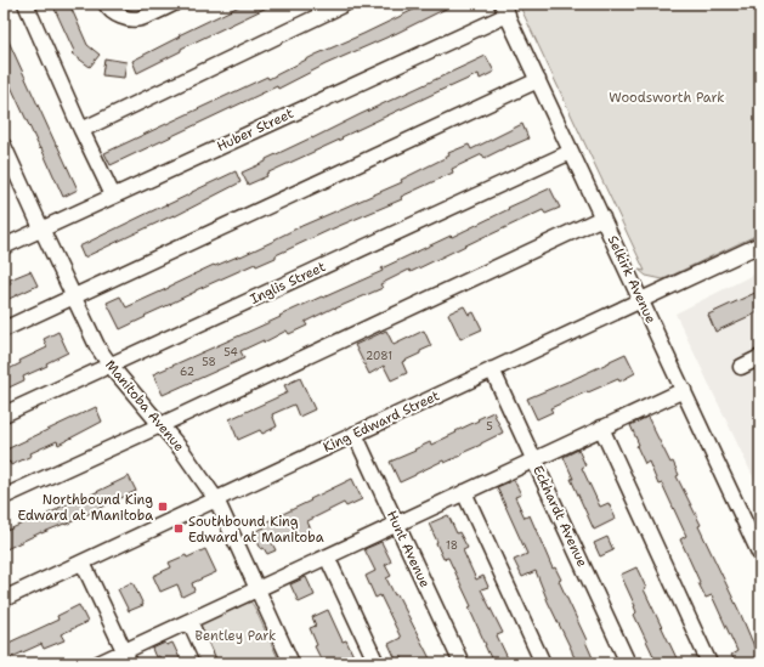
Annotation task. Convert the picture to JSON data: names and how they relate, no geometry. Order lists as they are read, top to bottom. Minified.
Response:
{"streets":{"street":["Huber Street","Selkirk Avenue","Inglis Street","Manitoba Avenue","King Edward Street","Eckhardt Avenue","Hunt Avenue"]},"crossings":[["Huber Street","Selkirk Avenue"],["Huber Street","Manitoba Avenue"],["Selkirk Avenue","Inglis Street"],["Selkirk Avenue","King Edward Street"],["Inglis Street","Manitoba Avenue"],["Manitoba Avenue","King Edward Street"],["King Edward Street","Eckhardt Avenue"],["King Edward Street","Hunt Avenue"]],"parks":["Woodsworth Park","Bentley Park"],"places":{"transit":["Northbound King Edward at Manitoba","Southbound King Edward at Manitoba"]},"house_numbers":["54","2081","58","62","5","18"]}
